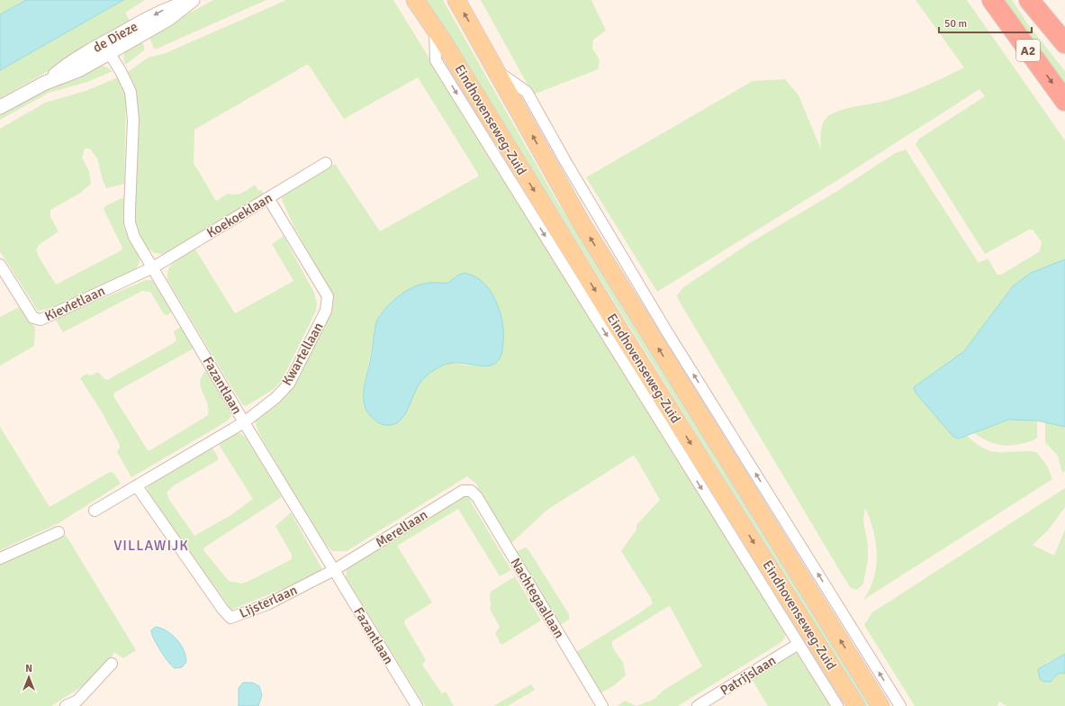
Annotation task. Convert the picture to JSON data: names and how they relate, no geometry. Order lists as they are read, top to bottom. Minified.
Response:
{"streets":{"highway":["A2"],"main road":["Eindhovenseweg-Zuid"],"street":["de Dieze","Koekoeklaan","Kievietlaan","Kwartellaan","Fazantlaan","Merellaan","Nachtegaallaan","Lijsterlaan","Patrijslaan"]},"crossings":[["de Dieze","Fazantlaan"],["Eindhovenseweg-Zuid","Patrijslaan"],["Koekoeklaan","Kievietlaan"],["Koekoeklaan","Kwartellaan"],["Koekoeklaan","Fazantlaan"],["Kievietlaan","Fazantlaan"],["Kwartellaan","Fazantlaan"],["Kwartellaan","Lijsterlaan"],["Fazantlaan","Merellaan"],["Fazantlaan","Lijsterlaan"],["Merellaan","Nachtegaallaan"],["Merellaan","Lijsterlaan"]],"districts":["VILLAWIJK"],"scale_bar":"50 m","north":"top"}
